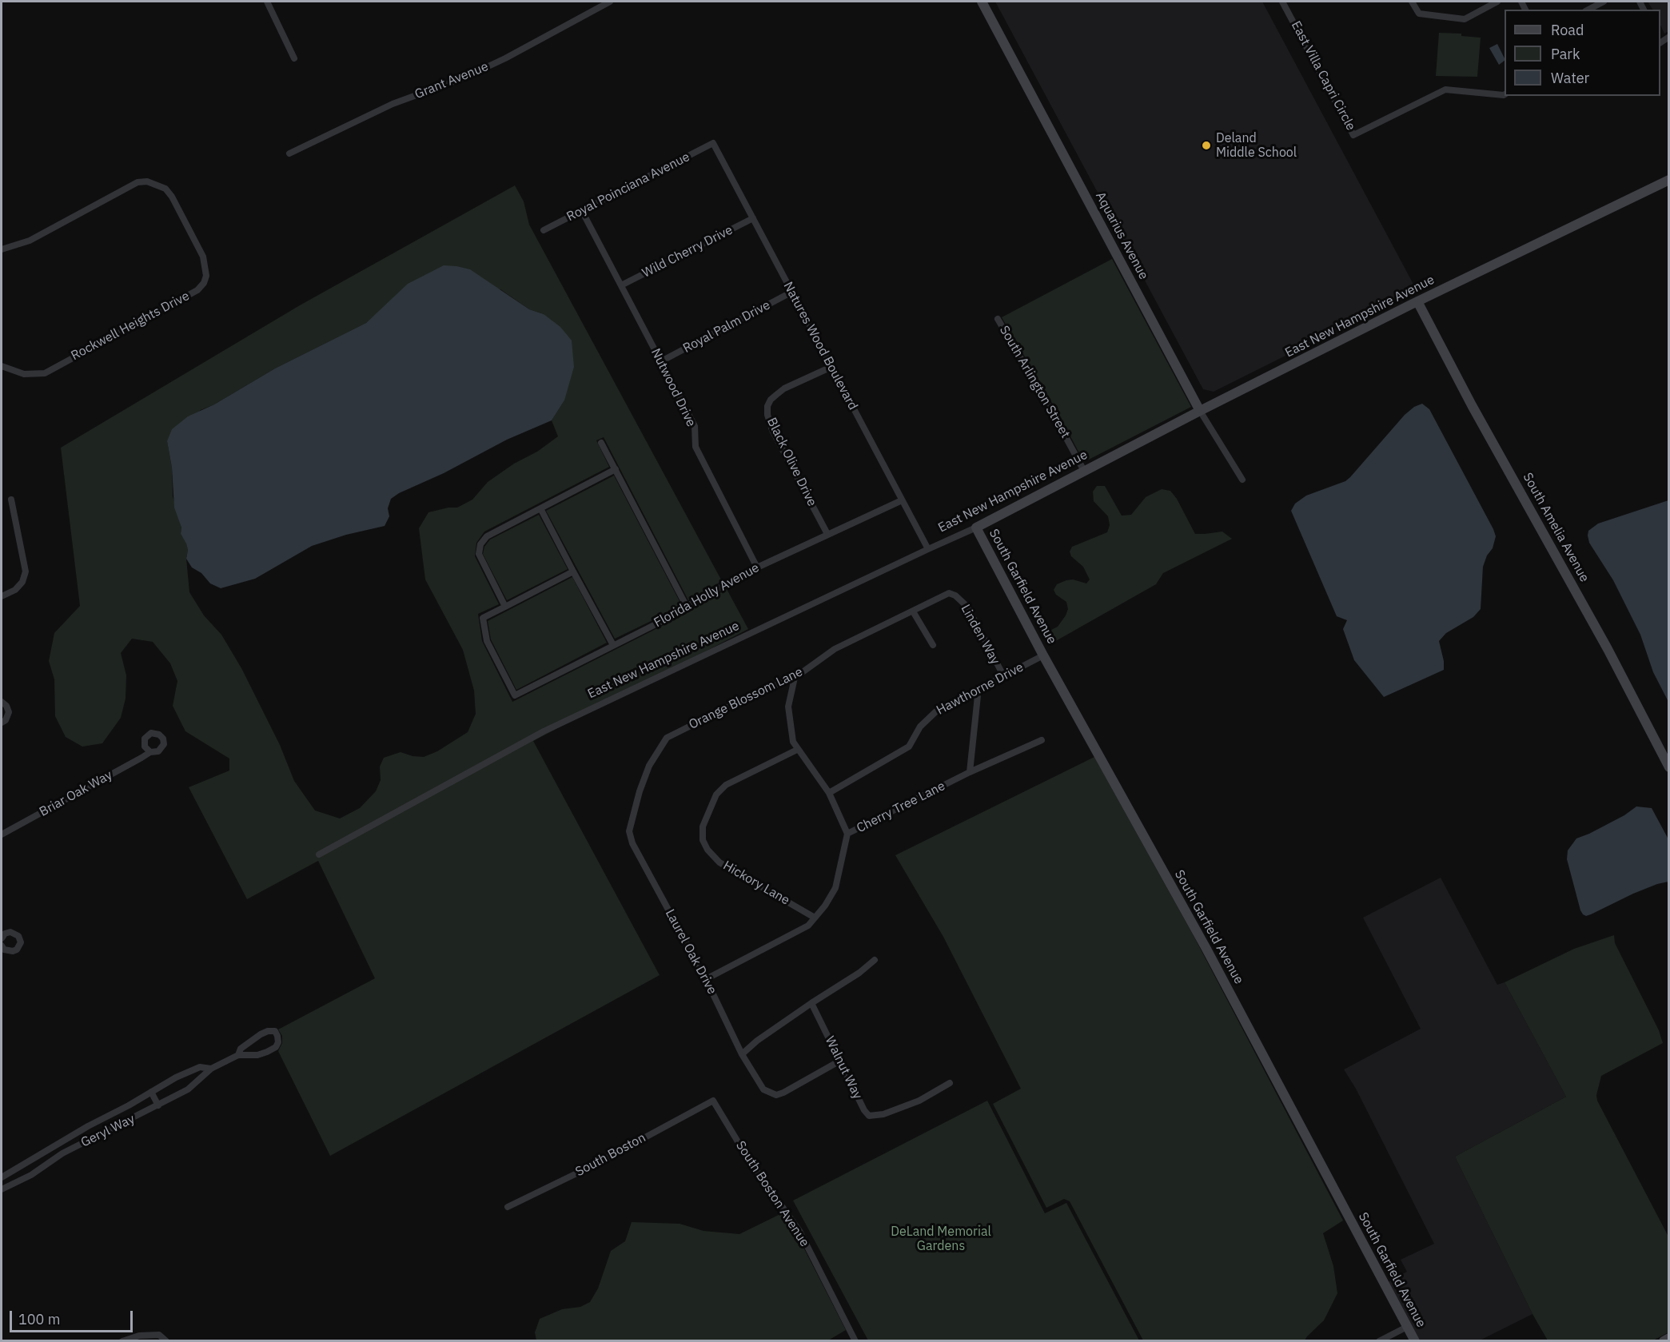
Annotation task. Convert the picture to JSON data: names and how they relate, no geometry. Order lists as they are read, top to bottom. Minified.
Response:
{"streets":{"street":["East Villa Capri Circle","Grant Avenue","Royal Poinciana Avenue","Aquarius Avenue","Wild Cherry Drive","East New Hampshire Avenue","Rockwell Heights Drive","Royal Palm Drive","Natures Wood Boulevard","South Arlington Street","Nutwood Drive","Black Olive Drive","South Amelia Avenue","South Garfield Avenue","Florida Holly Avenue","Linden Way","Hawthorne Drive","Orange Blossom Lane","Briar Oak Way","Cherry Tree Lane","Hickory Lane","Laurel Oak Drive","Walnut Way","Geryl Way","South Boston","South Boston Avenue"]},"crossings":[["Royal Poinciana Avenue","Natures Wood Boulevard"],["Royal Poinciana Avenue","Nutwood Drive"],["Aquarius Avenue","East New Hampshire Avenue"],["Wild Cherry Drive","Natures Wood Boulevard"],["Wild Cherry Drive","Nutwood Drive"],["East New Hampshire Avenue","Natures Wood Boulevard"],["East New Hampshire Avenue","South Arlington Street"],["East New Hampshire Avenue","South Amelia Avenue"],["East New Hampshire Avenue","South Garfield Avenue"],["Royal Palm Drive","Natures Wood Boulevard"],["Royal Palm Drive","Nutwood Drive"],["Natures Wood Boulevard","Black Olive Drive"],["Natures Wood Boulevard","Florida Holly Avenue"],["Nutwood Drive","Florida Holly Avenue"],["Black Olive Drive","Florida Holly Avenue"],["South Garfield Avenue","Hawthorne Drive"],["Linden Way","Hawthorne Drive"],["Linden Way","Orange Blossom Lane"],["Hawthorne Drive","Cherry Tree Lane"],["Hawthorne Drive","Hickory Lane"],["Orange Blossom Lane","Laurel Oak Drive"],["Cherry Tree Lane","Hickory Lane"],["Cherry Tree Lane","Laurel Oak Drive"],["Laurel Oak Drive","Walnut Way"],["South Boston","South Boston Avenue"]],"parks":["DeLand Memorial Gardens"],"places":["Deland Middle School"],"legend":["Road","Park","Water"],"scale_bar":"100 m"}
